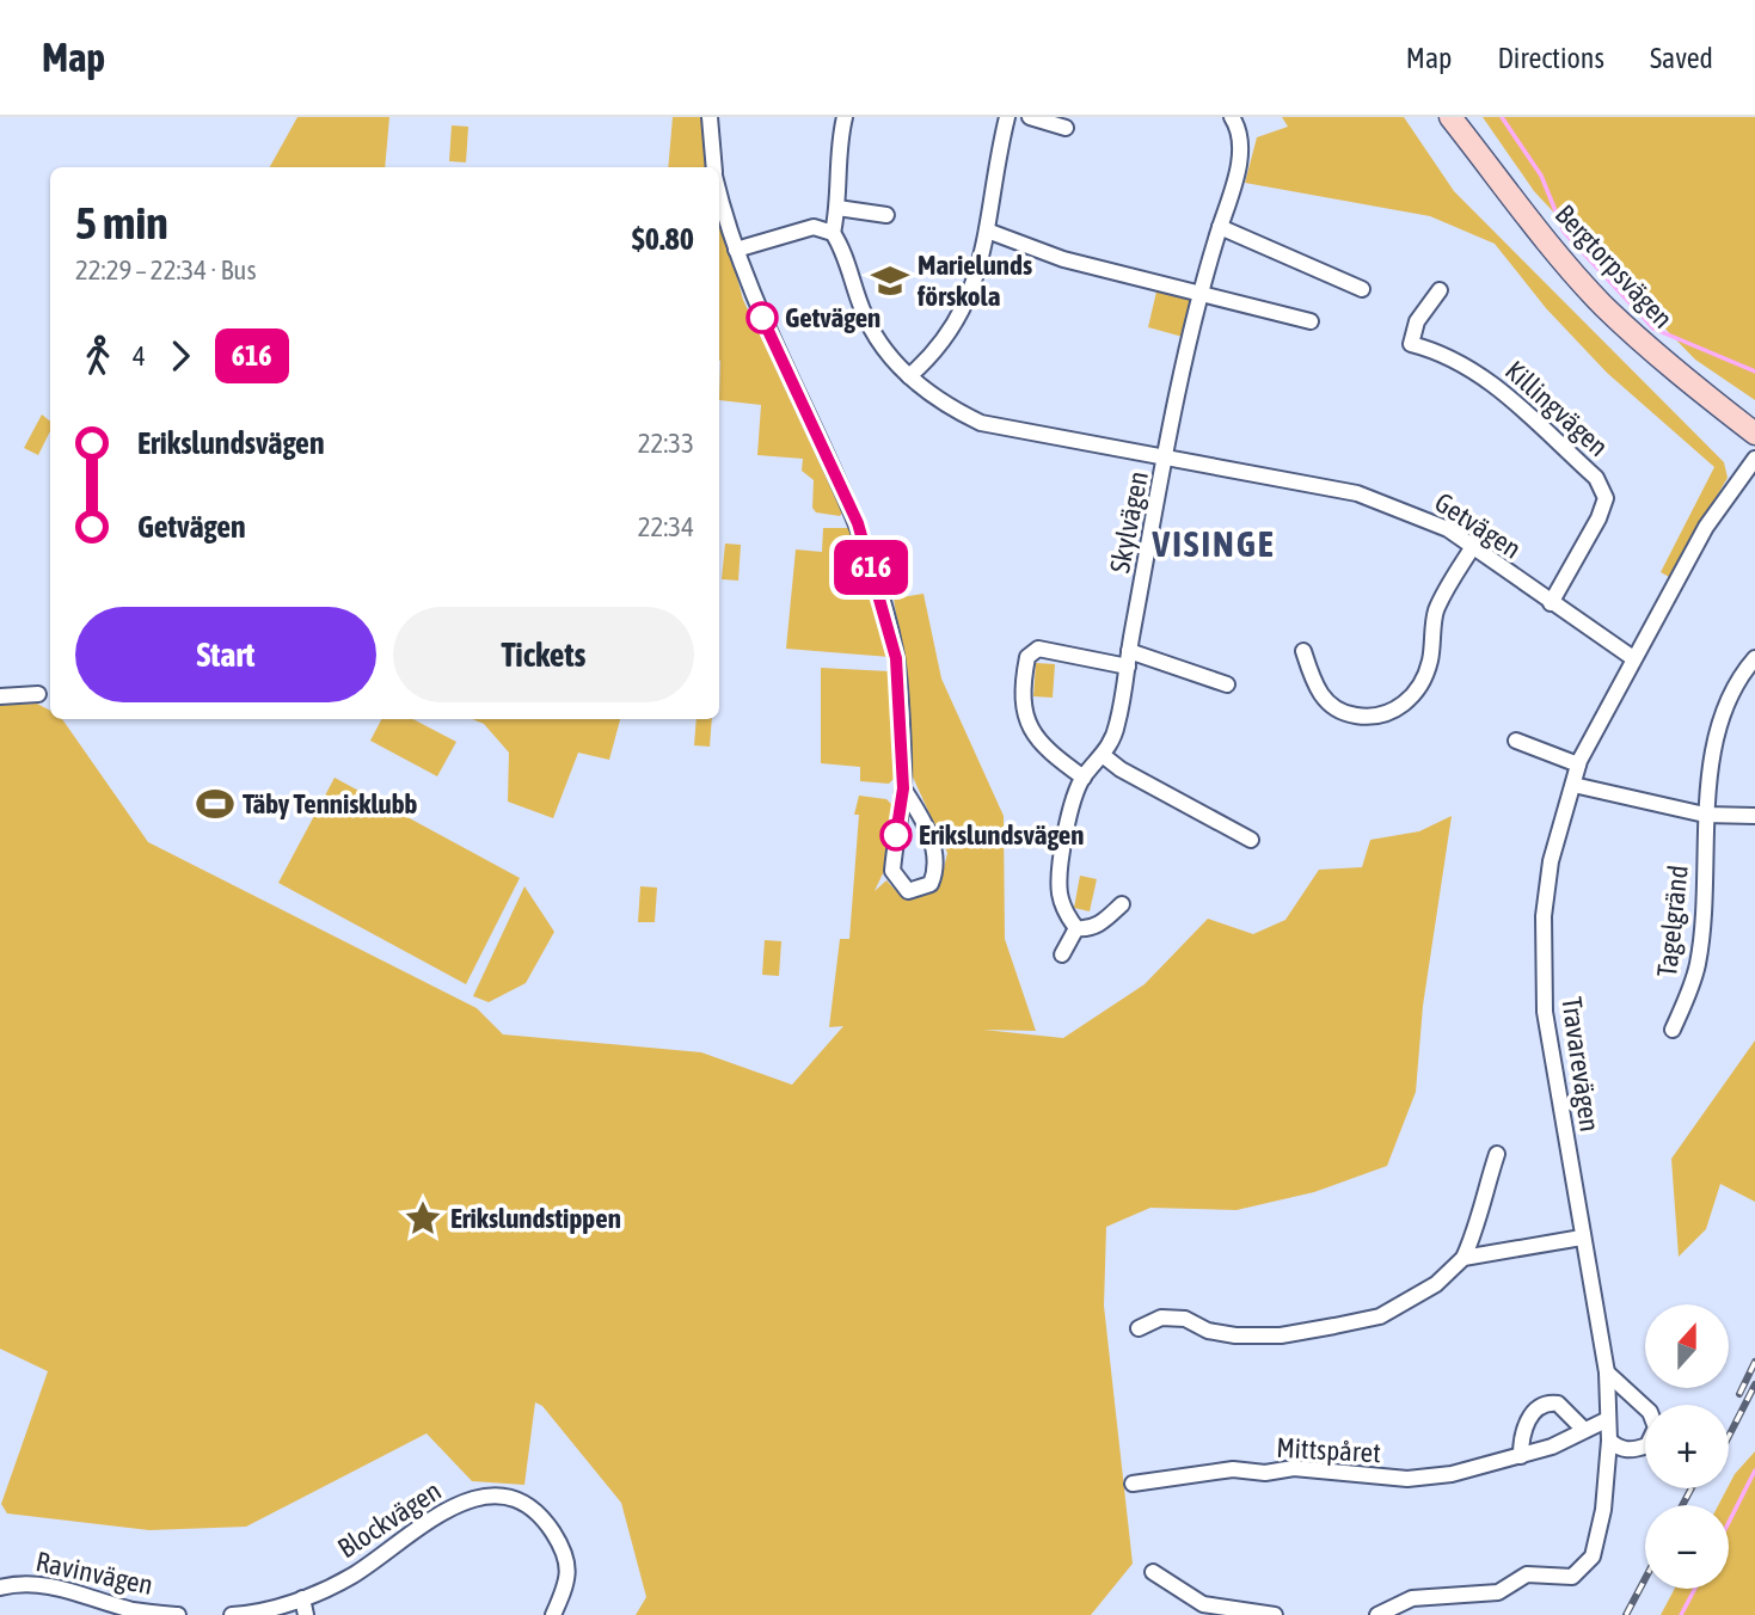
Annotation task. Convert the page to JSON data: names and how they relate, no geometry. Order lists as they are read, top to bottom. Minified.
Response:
{"streets":{"main road":["Bergtorpsvägen"],"street":["Killingvägen","Skylvägen","Getvägen","Tagelgränd","Travarevägen","Mittspåret","Blockvägen","Ravinvägen"]},"crossings":[["Killingvägen","Getvägen"],["Skylvägen","Getvägen"],["Getvägen","Travarevägen"],["Travarevägen","Mittspåret"]],"districts":["VISINGE"],"places":{"school or university":["Marielunds förskola"],"other":["Getvägen","Erikslundsvägen"],"sports":["Täby Tennisklubb"],"place":["Erikslundstippen"]},"lines":["bus line 616"],"north":"top","page":{"header":"Map","nav":["Map","Directions","Saved"],"on_map":"616","heading":["5 min","22:29 – 22:34 · Bus","$0.80"],"legs":["4","616"],"list":[{"name":"Erikslundsvägen","value":"22:33"},{"name":"Getvägen","value":"22:34"}],"buttons":["Start","Tickets"],"map_buttons":["+","−"]}}
